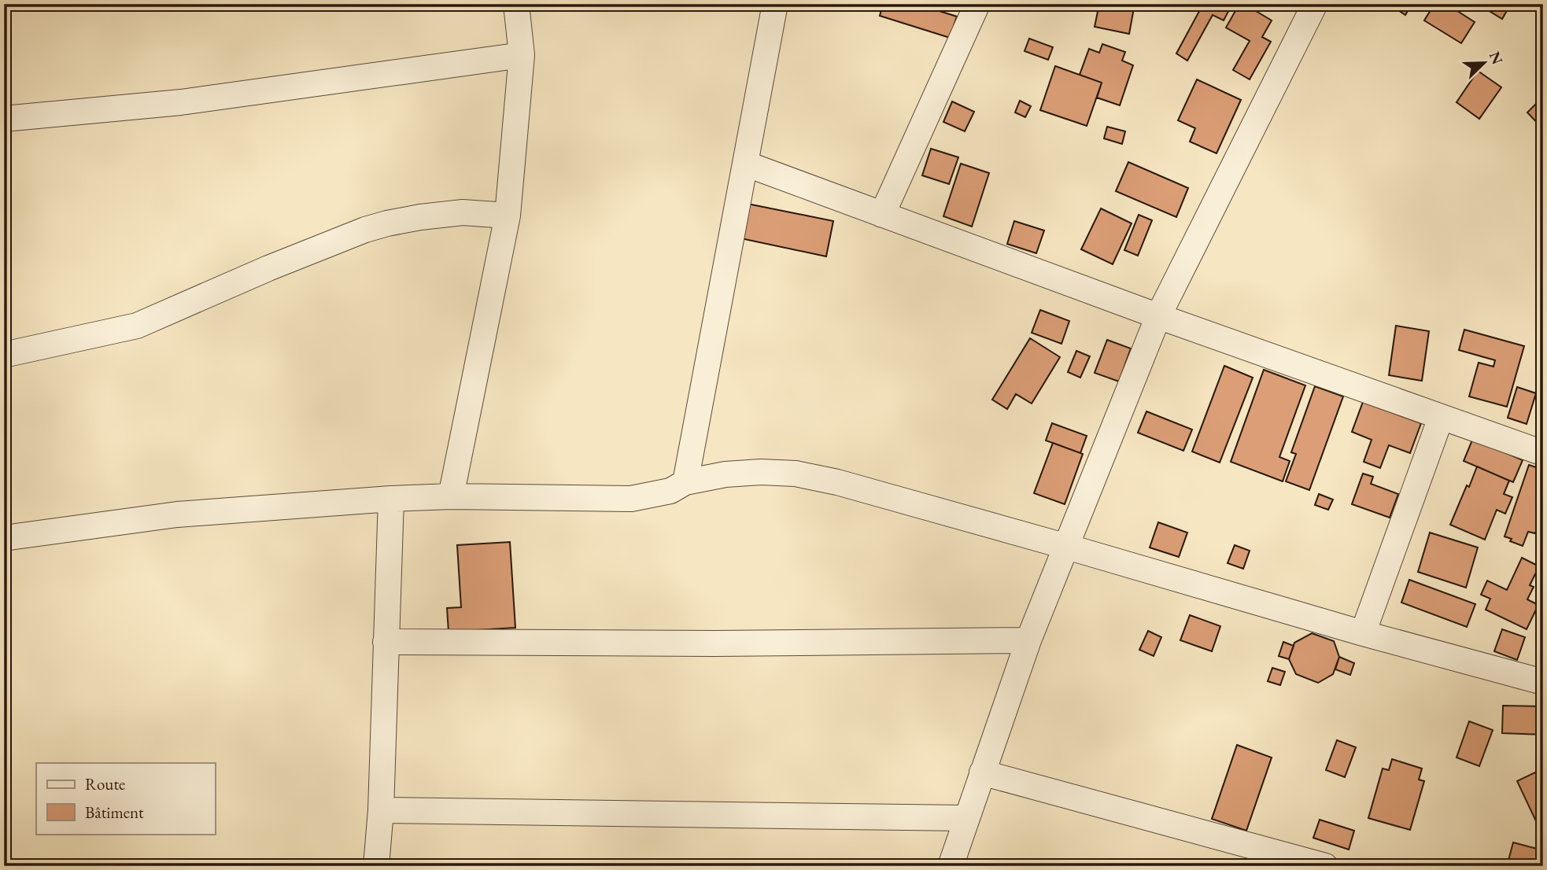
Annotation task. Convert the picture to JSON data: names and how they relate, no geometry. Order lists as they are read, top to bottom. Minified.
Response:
{"legend":["Route","Bâtiment"],"north":"top right"}
